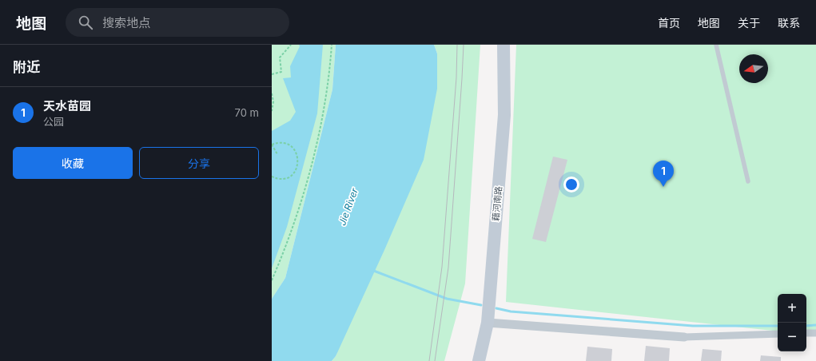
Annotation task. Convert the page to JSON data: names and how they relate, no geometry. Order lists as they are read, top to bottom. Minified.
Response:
{"streets":{"main road":["藉河南路"]},"water":["Jie River"],"north":"left","page":{"header":"地图","search":"搜索地点","nav":["首页","地图","关于","联系"],"heading":"附近","list":[{"mark":"1","name":"天水苗园","note":"公园","value":"70 m"}],"buttons":["收藏","分享"],"pins":"1","map_buttons":["+","−"]}}
